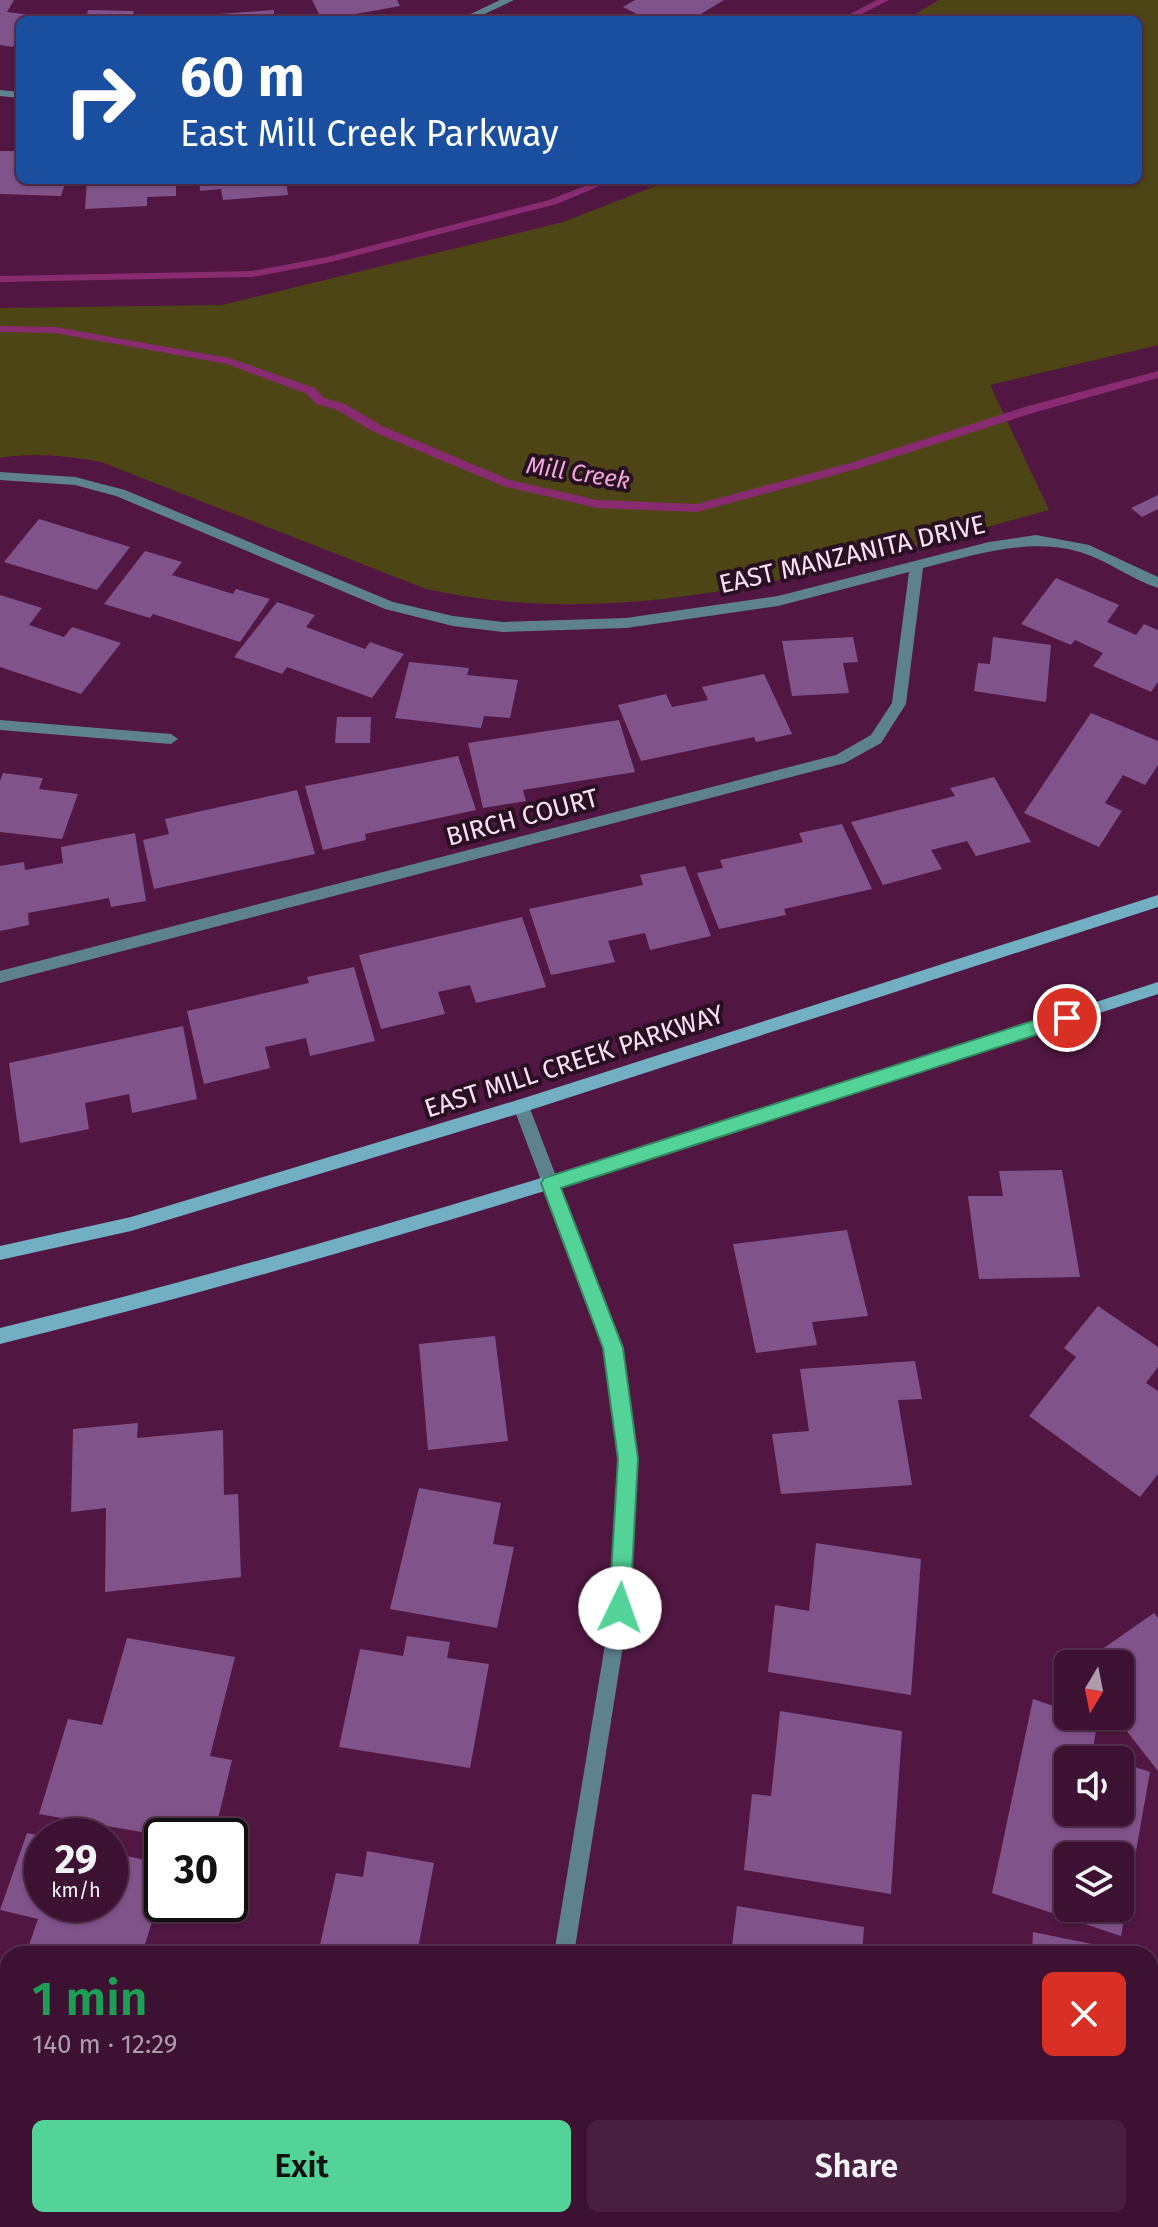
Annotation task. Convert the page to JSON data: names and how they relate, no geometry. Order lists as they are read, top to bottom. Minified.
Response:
{"streets":{"street":["EAST MANZANITA DRIVE","BIRCH COURT","EAST MILL CREEK PARKWAY"]},"crossings":[["EAST MANZANITA DRIVE","BIRCH COURT"]],"water":["Mill Creek"],"north":"bottom","page":{"turn":["60 m","East Mill Creek Parkway"],"speed":"29 km/h","limit":"30","heading":["1 min","140 m · 12:29"],"buttons":["Exit","Share"]}}
